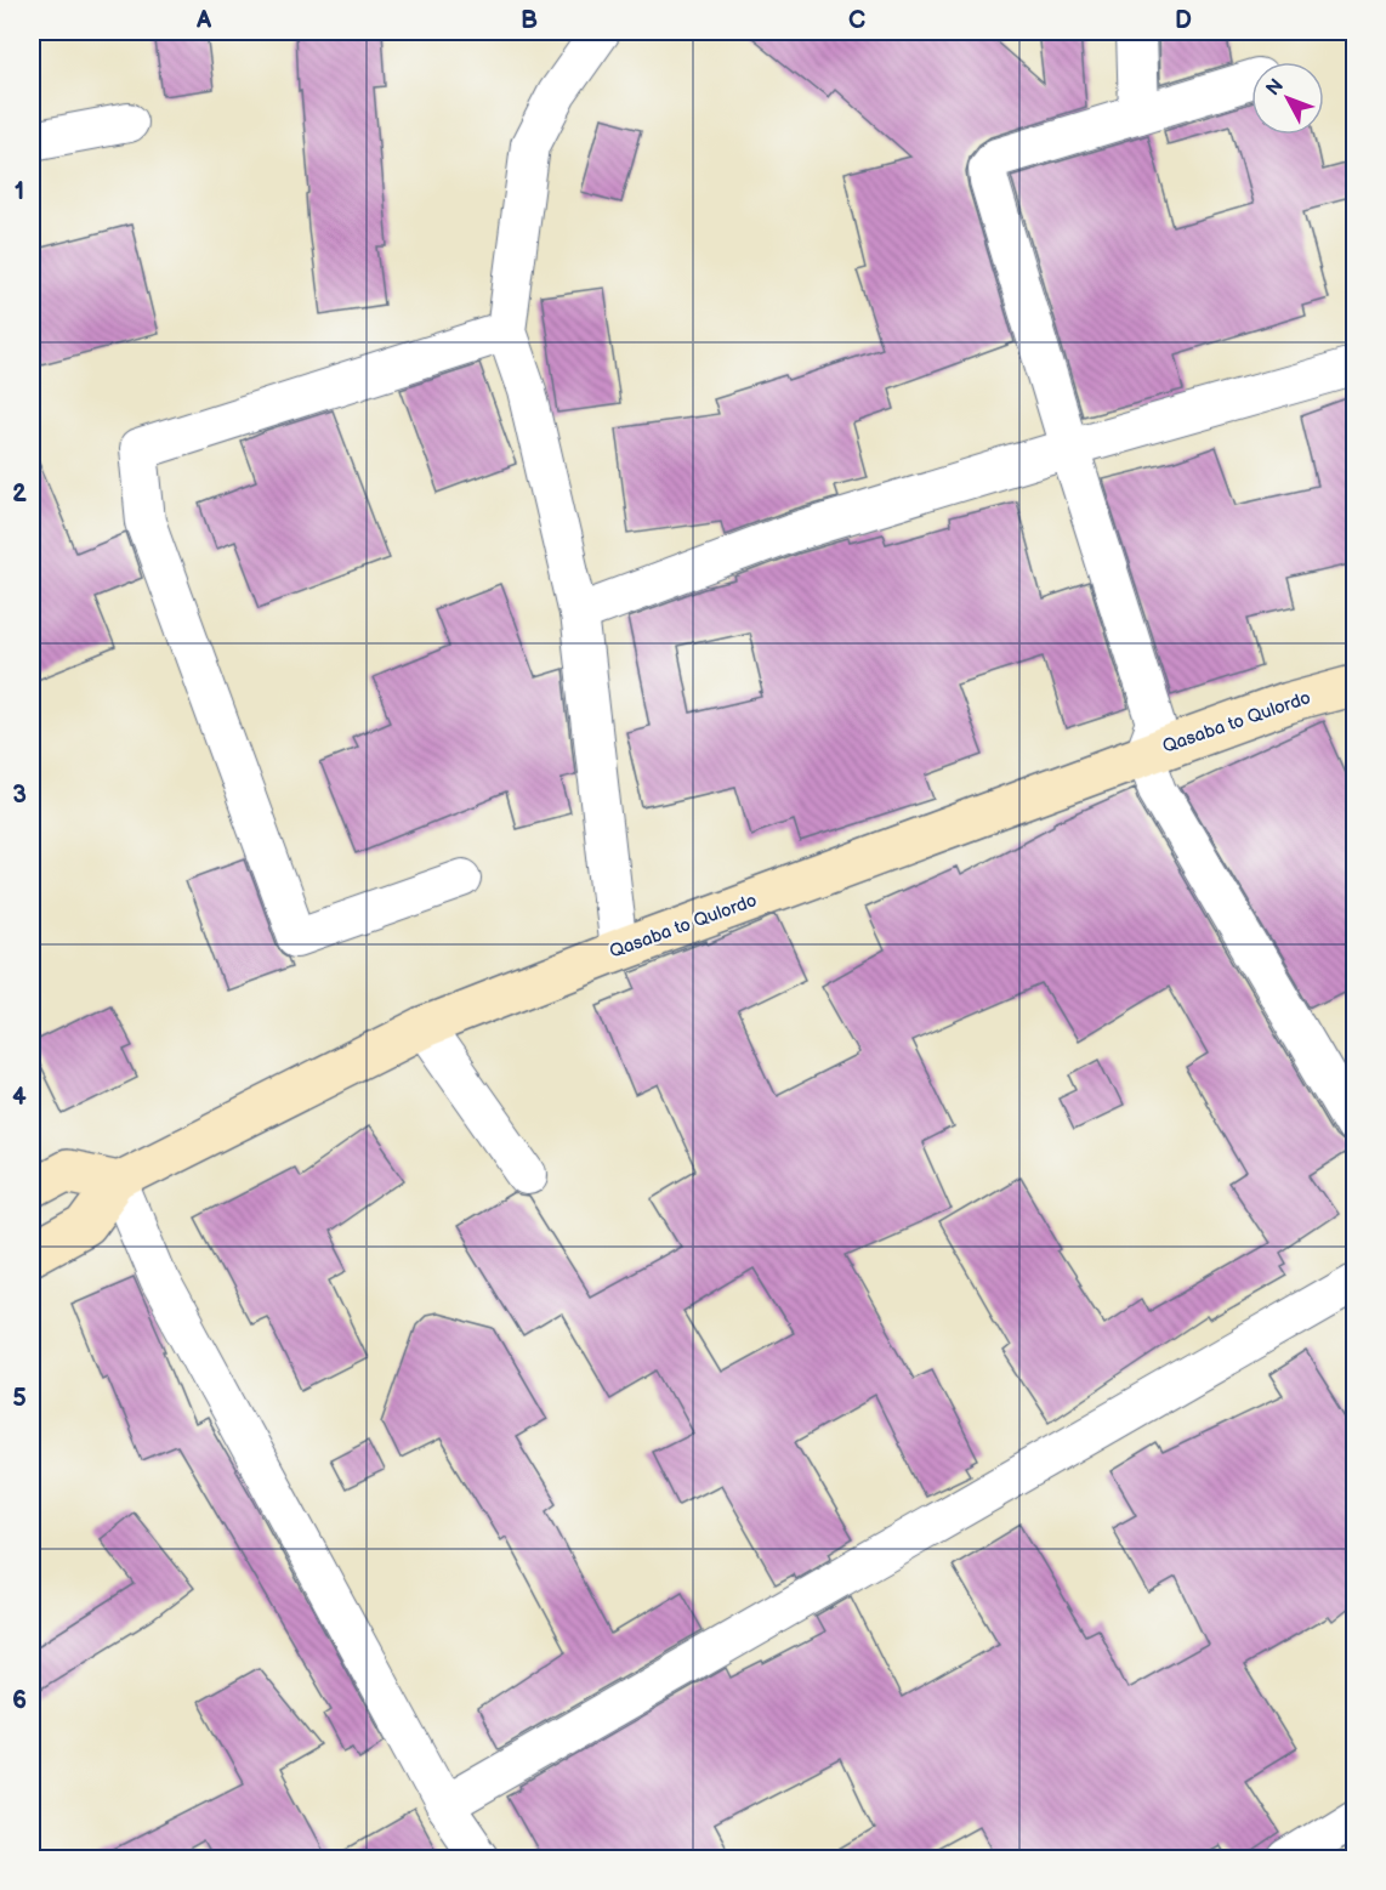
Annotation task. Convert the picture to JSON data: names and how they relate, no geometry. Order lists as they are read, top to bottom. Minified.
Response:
{"streets":{"street":["Qasaba to Qulordo"]},"north":"top left","grid":{"columns":["A","B","C","D"],"rows":["1","2","3","4","5","6"]}}
